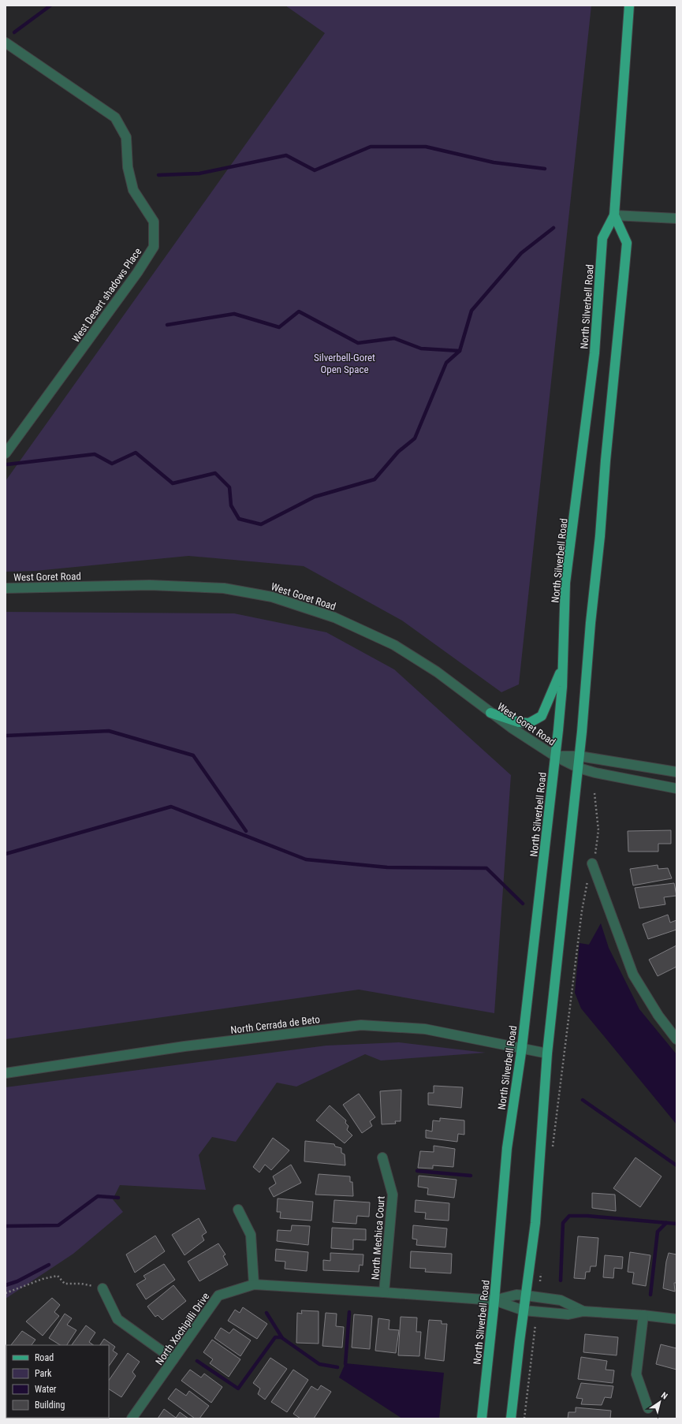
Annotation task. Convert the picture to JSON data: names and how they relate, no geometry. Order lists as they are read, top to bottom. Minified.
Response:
{"streets":{"main road":["North Silverbell Road"],"street":["West Desert shadows Place","West Goret Road","North Cerrada de Beto","North Mechica Court","North Xochipilli Drive"]},"crossings":[["North Silverbell Road","West Goret Road"],["North Silverbell Road","North Cerrada de Beto"],["North Silverbell Road","North Mechica Court"],["North Mechica Court","North Xochipilli Drive"]],"parks":["Silverbell-Goret Open Space"],"legend":["Road","Park","Water","Building"],"north":"top right"}
